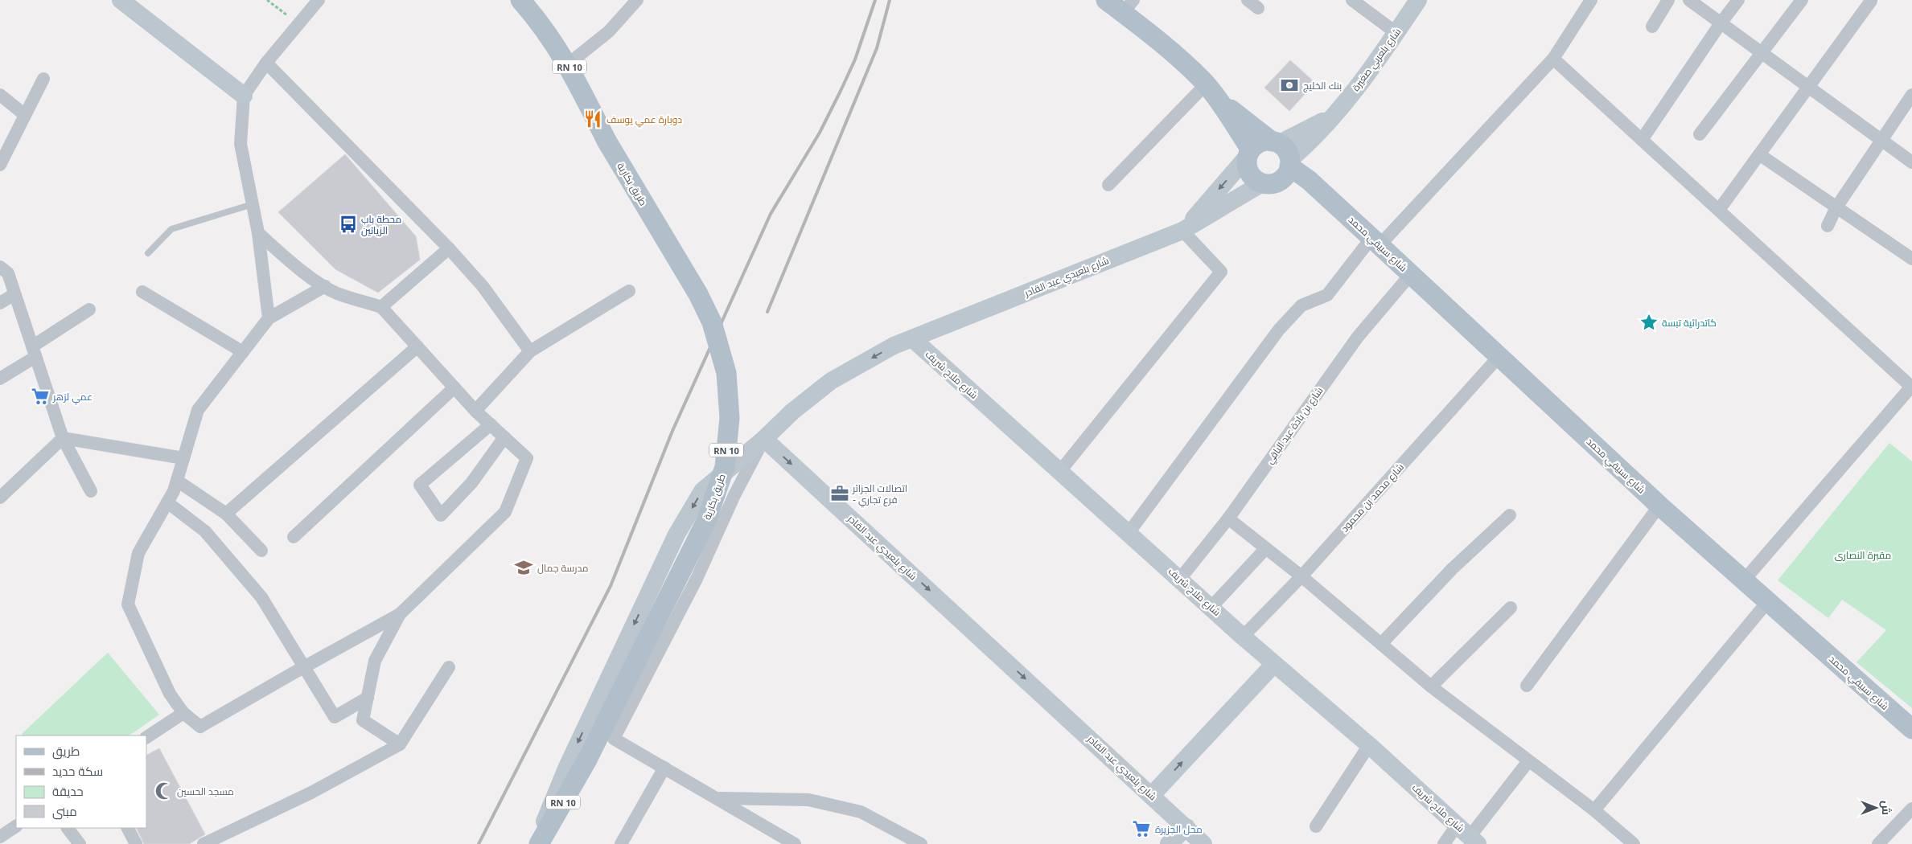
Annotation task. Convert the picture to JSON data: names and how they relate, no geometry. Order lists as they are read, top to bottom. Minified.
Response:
{"streets":{"main road":["شارع بلعربي صغيرة","RN 10","طريق بكارية","شارع سبيقي محمد","شارع بلعيدي عبد القادر","شارع ملاح شريف"],"street":["شارع بن بادة عبد الباقي","شارع محمد بن محمود"]},"crossings":[["شارع بلعربي صغيرة","شارع سبيقي محمد"],["شارع بلعربي صغيرة","شارع بلعيدي عبد القادر"],["RN 10","طريق بكارية"],["شارع سبيقي محمد","شارع بلعيدي عبد القادر"],["شارع سبيقي محمد","شارع بن بادة عبد الباقي"],["شارع سبيقي محمد","شارع محمد بن محمود"],["شارع بلعيدي عبد القادر","شارع ملاح شريف"],["شارع ملاح شريف","شارع بن بادة عبد الباقي"],["شارع ملاح شريف","شارع محمد بن محمود"]],"parks":["مقبرة النصارى"],"places":{"bank":["بنك الخليج"],"restaurant":["دوبارة عمي يوسف"],"bus stop":["محطة باب الزياتين"],"place":["كاتدرائية تبسة"],"supermarket":["عمي لزهر","محل الجزيرة"],"office":["اتصالات الجزائر - فرع تجاري"],"school or university":["مدرسة جمال"],"mosque":["مسجد الحسين"]},"legend":["طريق","سكة حديد","حديقة","مبنى"],"north":"right"}
